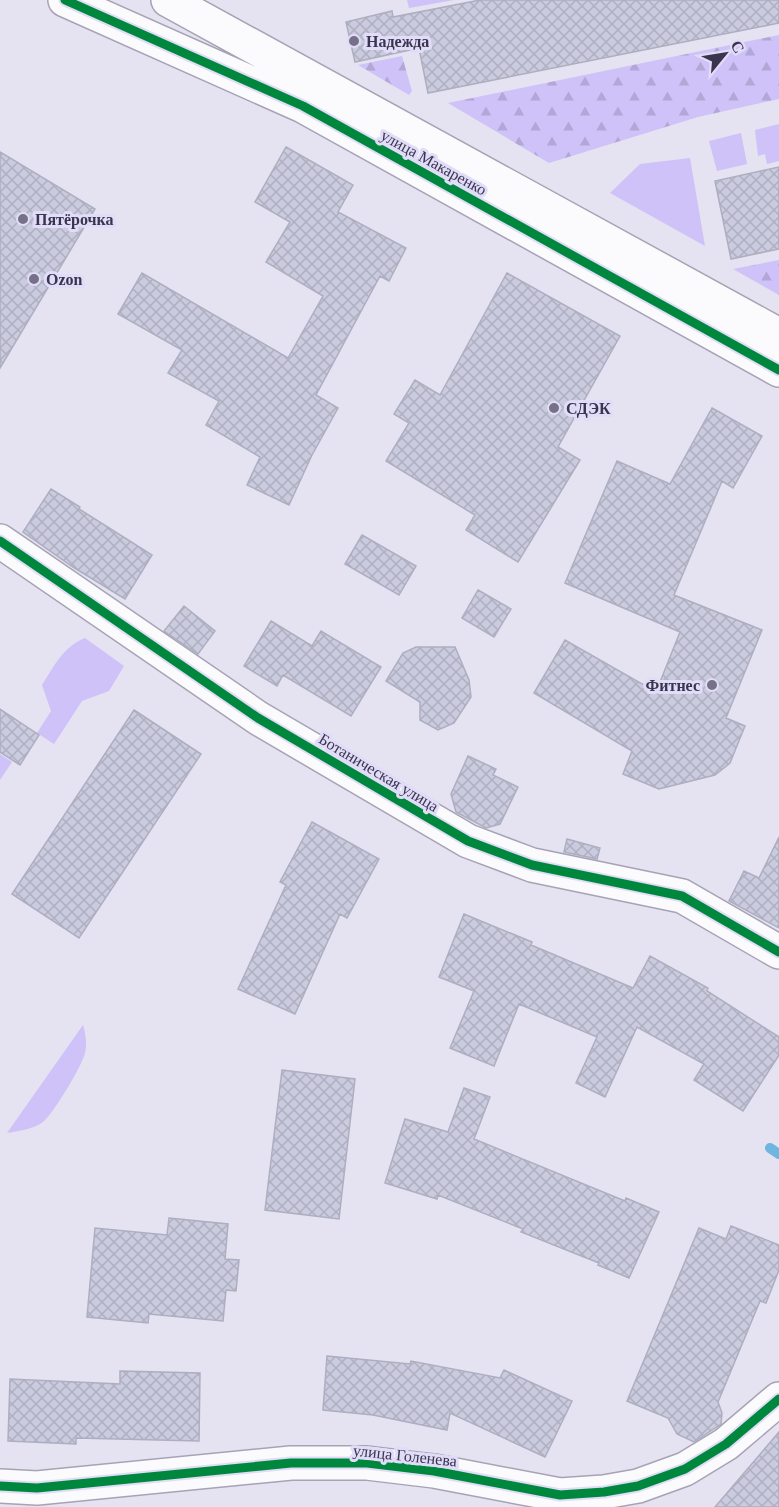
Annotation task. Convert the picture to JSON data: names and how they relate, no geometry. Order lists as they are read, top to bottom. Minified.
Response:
{"streets":{"street":["улица Макаренко","Ботаническая улица","улица Голенева"]},"places":["Надежда","Пятёрочка","Ozon","СДЭК","Фитнес"],"north":"top right"}
